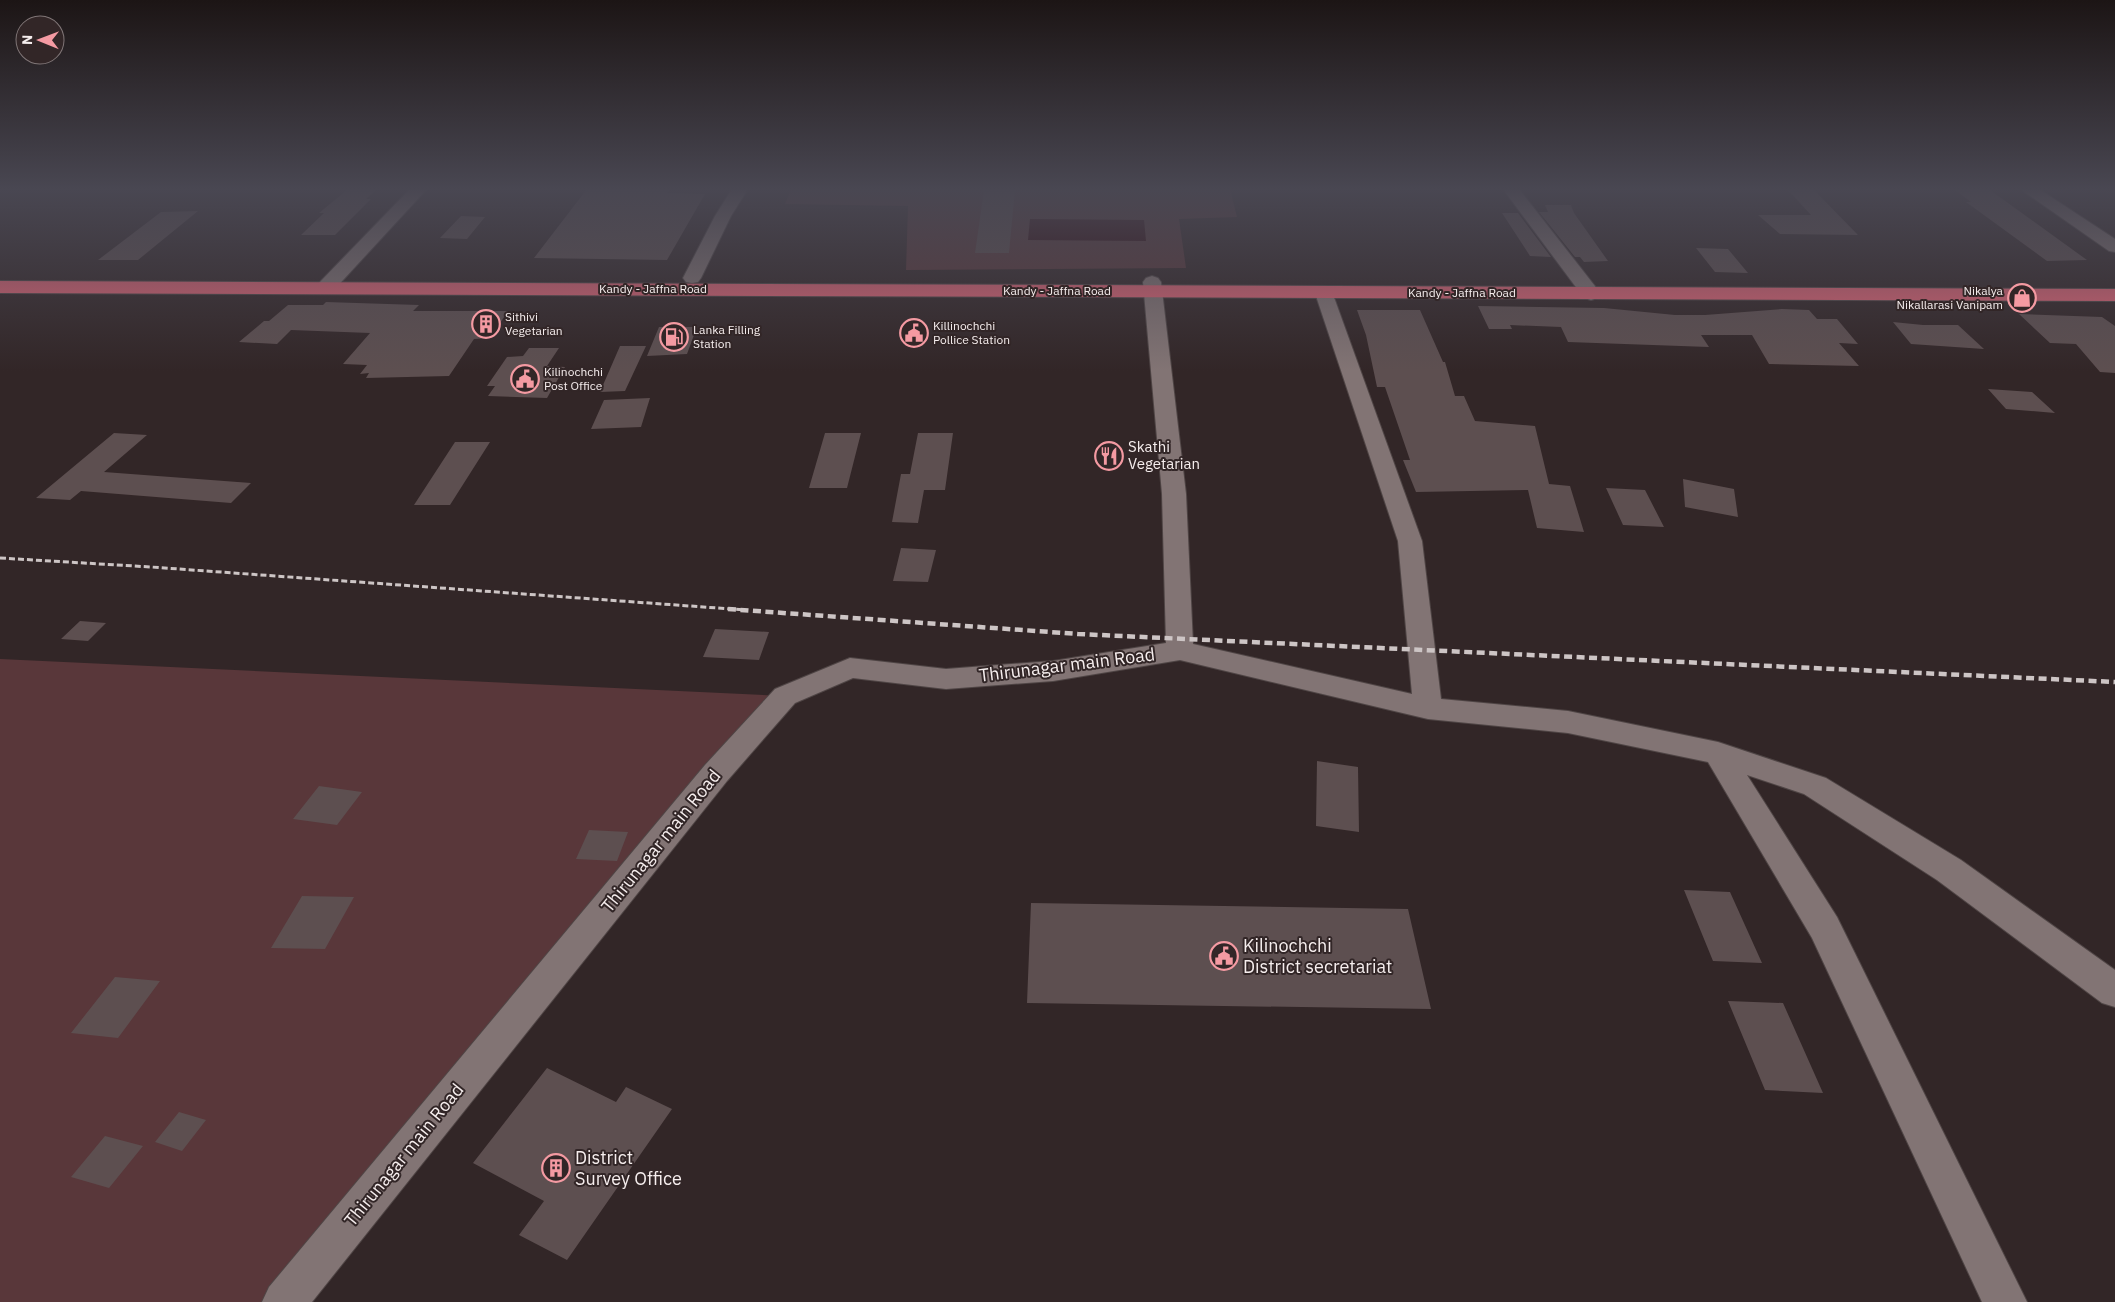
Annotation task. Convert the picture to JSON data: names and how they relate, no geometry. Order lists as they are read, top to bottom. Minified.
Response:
{"streets":{"highway":["Kandy - Jaffna Road"],"street":["Thirunagar main Road"]},"places":{"shop":["Nikalya Nikallarasi Vanipam"],"building":["Sithivi Vegetarian","District Survey Office"],"public building":["Killinochchi Pollice Station","Kilinochchi Post Office","Kilinochchi District secretariat"],"fuel station":["Lanka Filling Station"],"restaurant":["Skathi Vegetarian"]},"north":"left"}
